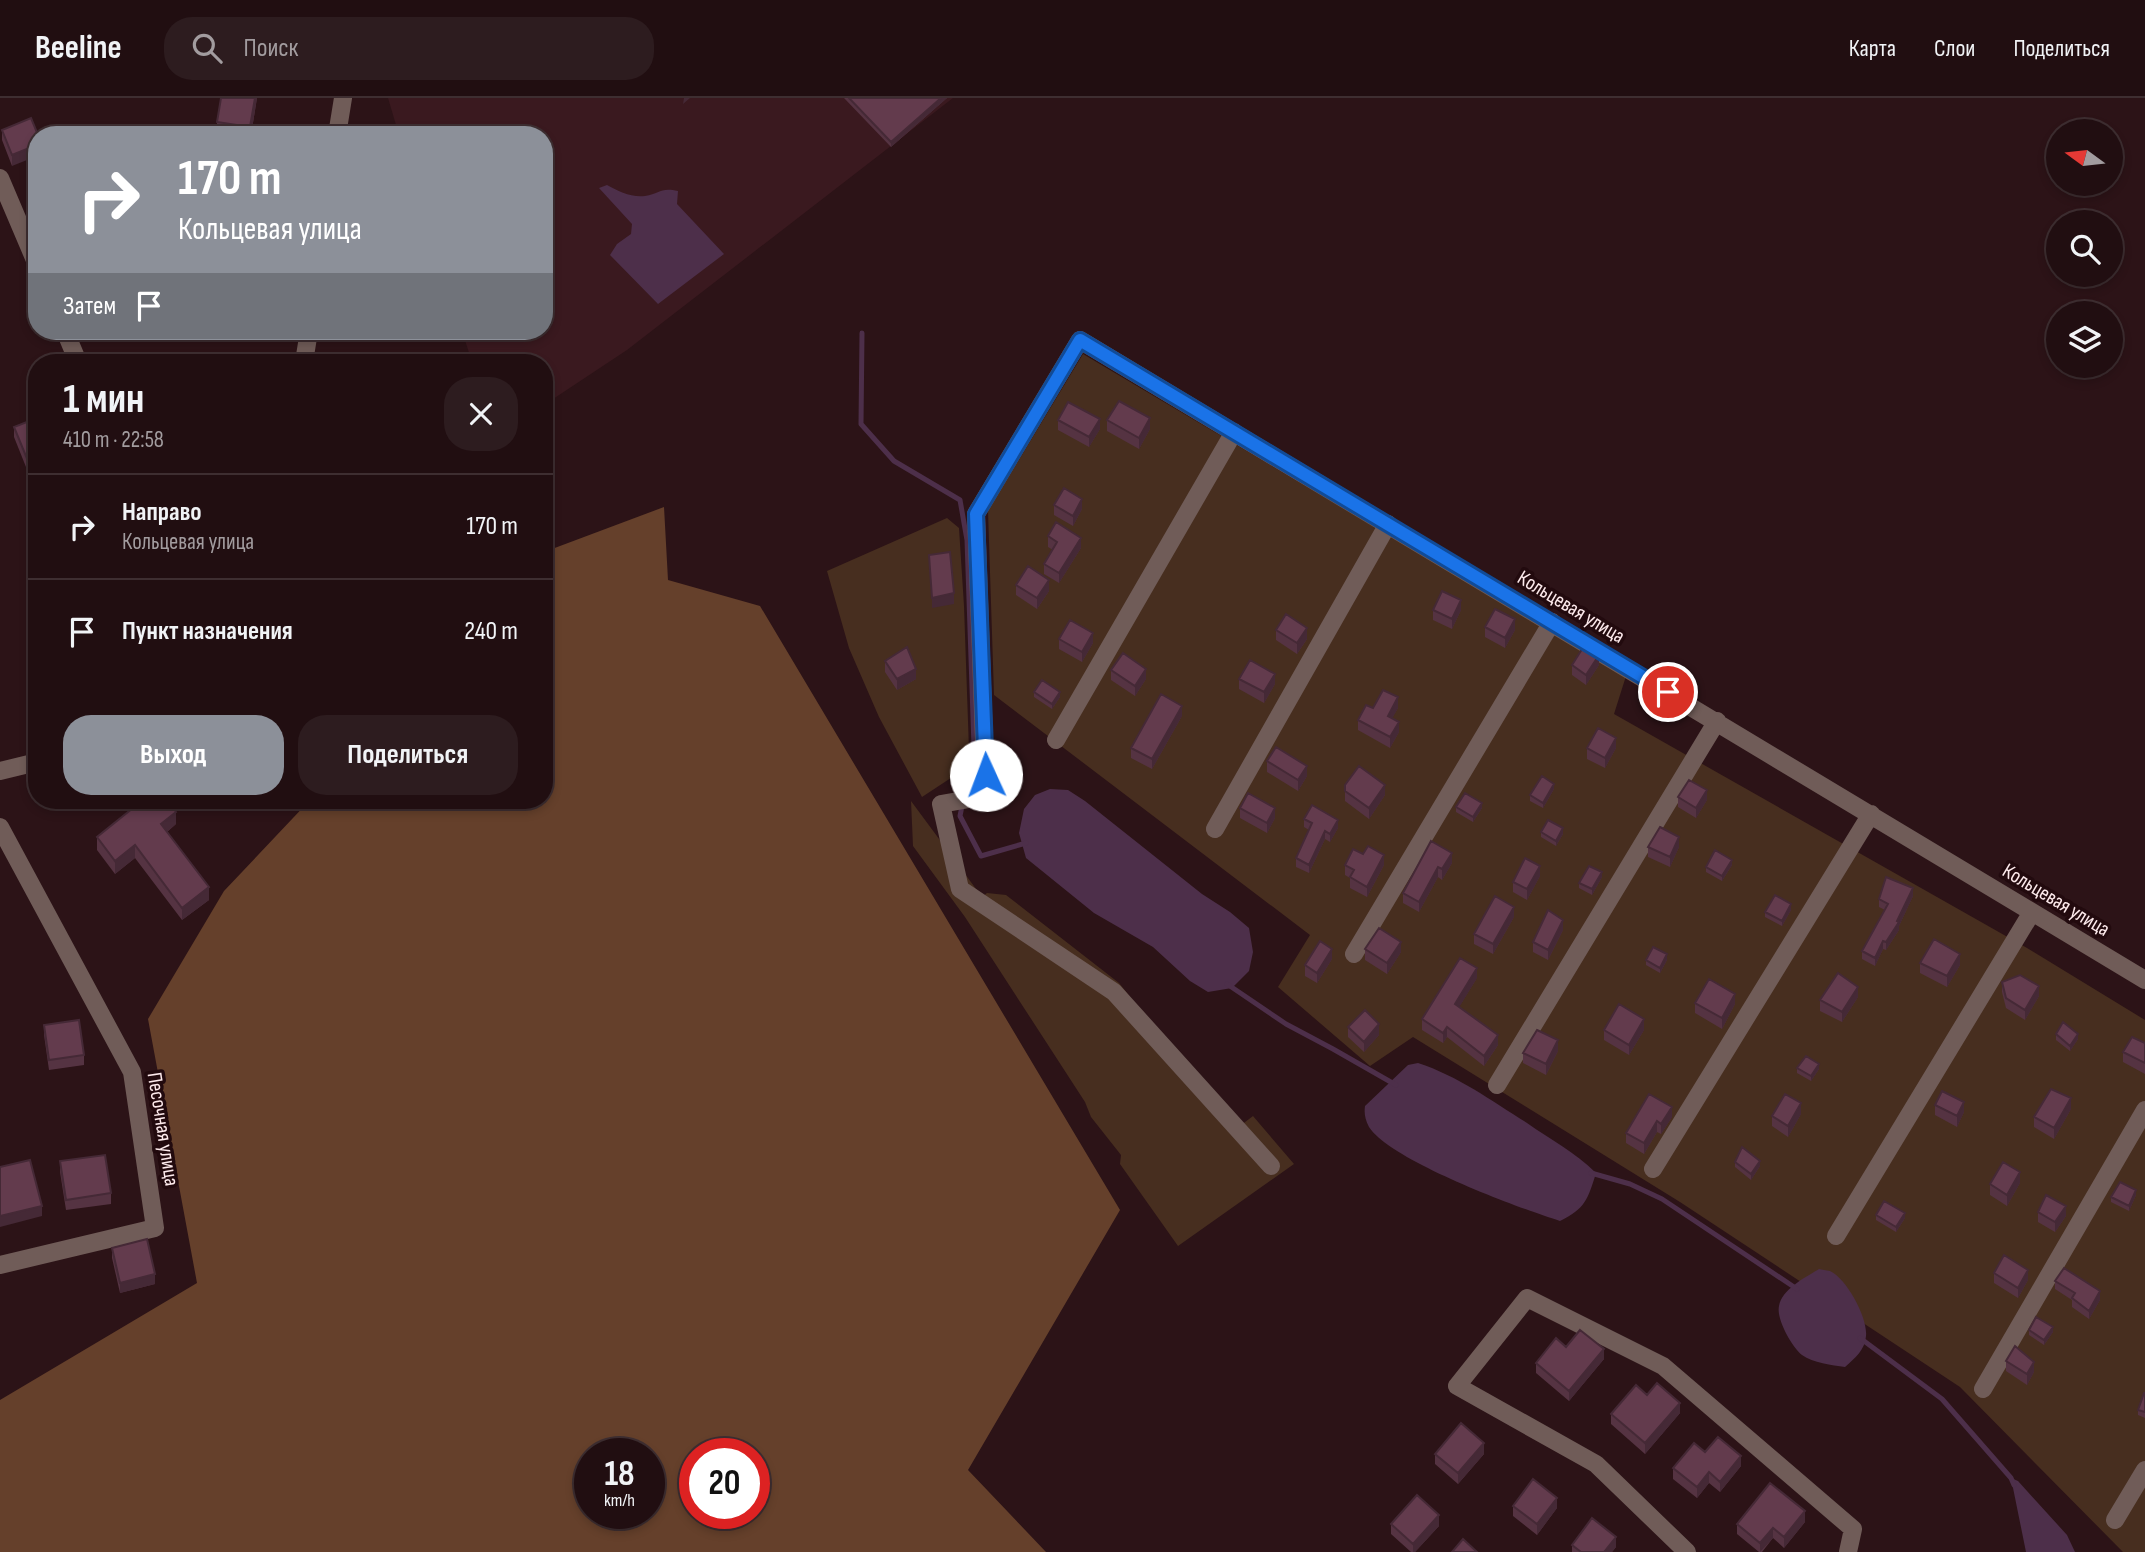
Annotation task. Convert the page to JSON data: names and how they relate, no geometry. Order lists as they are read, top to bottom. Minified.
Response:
{"streets":{"street":["Кольцевая улица","Песочная улица"]},"north":"left","page":{"header":"Beeline","search":"Поиск","nav":["Карта","Слои","Поделиться"],"turn":["170 m","Кольцевая улица"],"then":"Затем","heading":["1 мин","410 m · 22:58"],"list":[{"name":"Направо","note":"Кольцевая улица","value":"170 m"},{"name":"Пункт назначения","value":"240 m"}],"buttons":["Выход","Поделиться"],"speed":"18 km/h","limit":"20"}}
